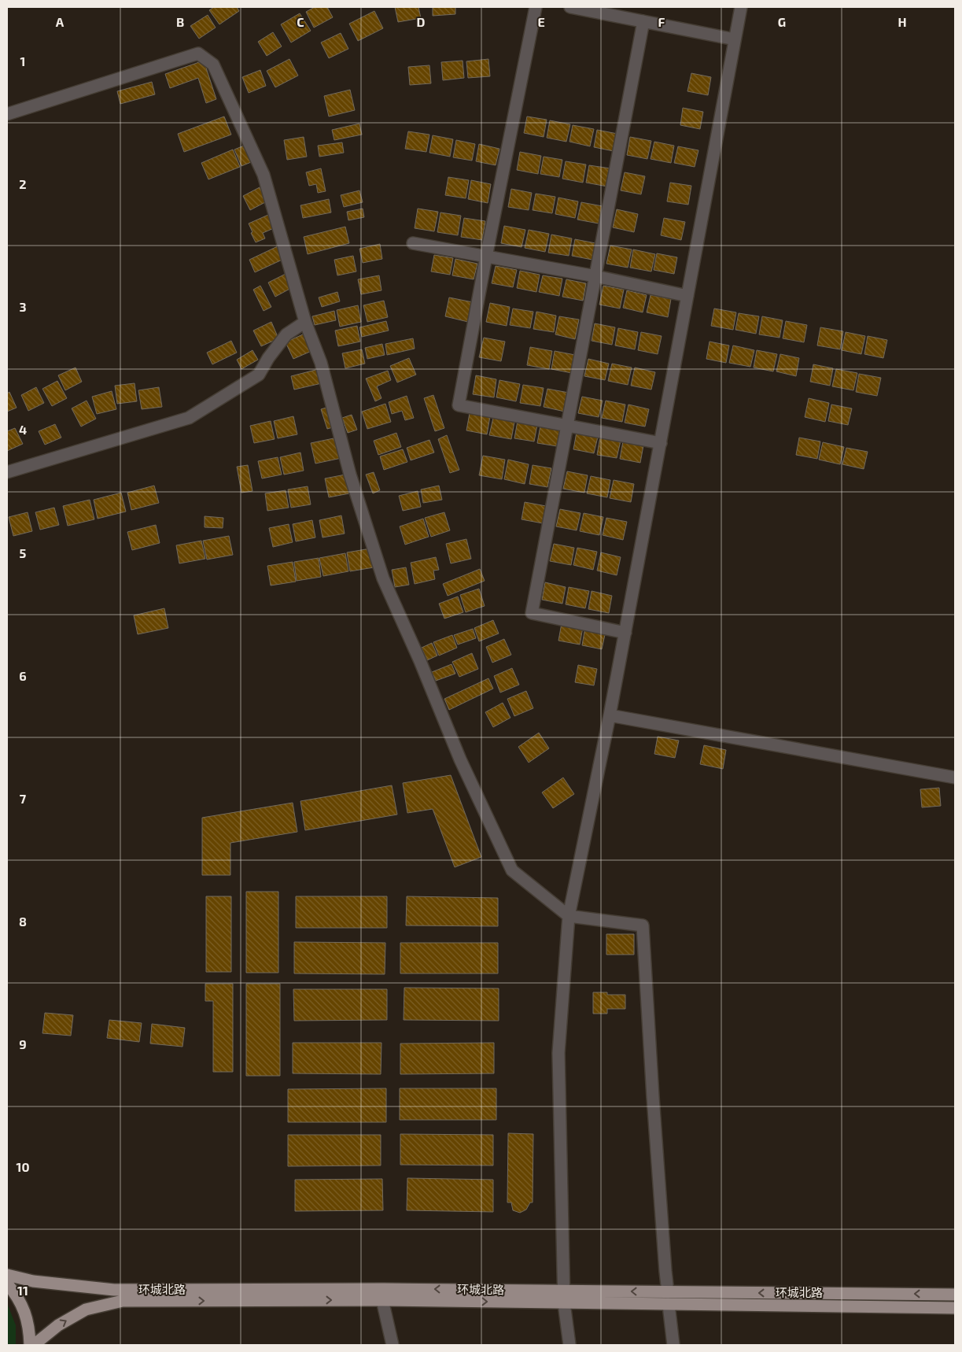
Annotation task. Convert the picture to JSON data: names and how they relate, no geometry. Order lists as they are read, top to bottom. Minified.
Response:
{"streets":{"main road":["环城北路"]},"grid":{"columns":["A","B","C","D","E","F","G","H"],"rows":["1","2","3","4","5","6","7","8","9","10","11"]}}
